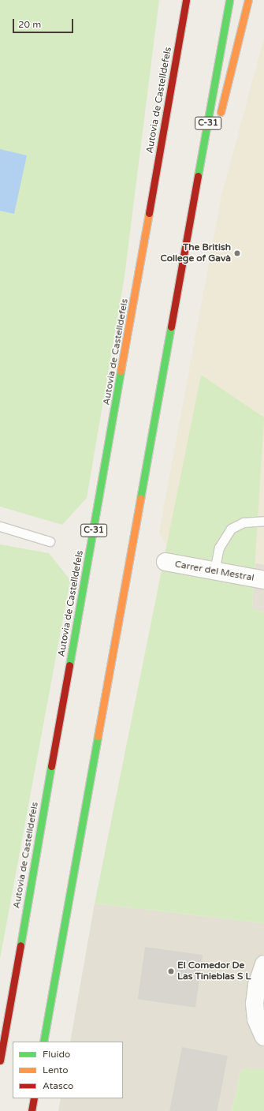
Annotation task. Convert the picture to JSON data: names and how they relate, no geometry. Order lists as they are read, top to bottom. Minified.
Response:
{"streets":{"highway":["Autovia de Castelldefels","C-31"],"street":["Carrer del Mestral"]},"places":["The British College of Gavà","El Comedor De Las Tinieblas S L"],"legend":["Fluido","Lento","Atasco"],"scale_bar":"20 m"}
